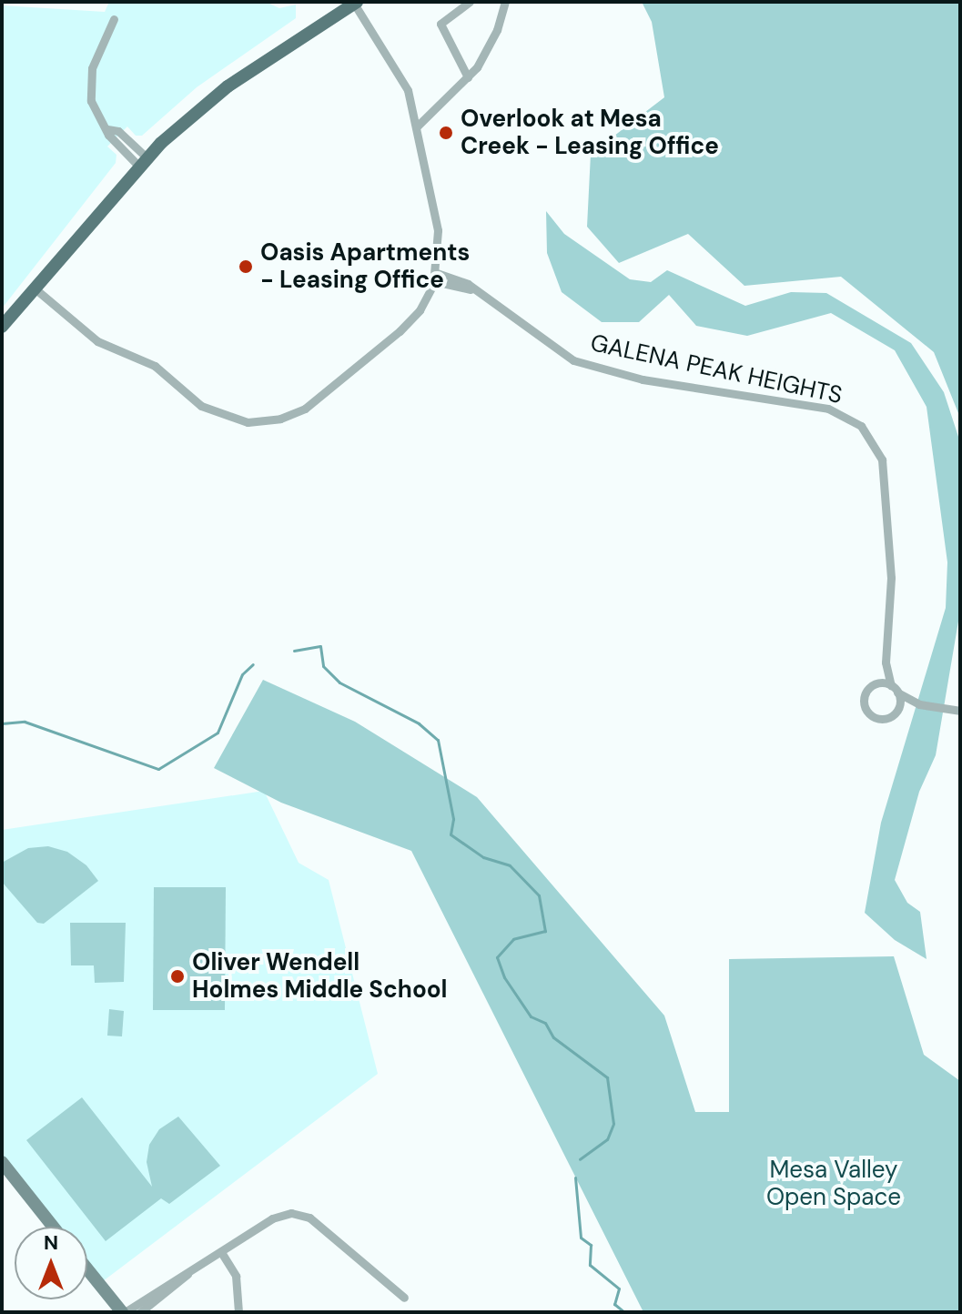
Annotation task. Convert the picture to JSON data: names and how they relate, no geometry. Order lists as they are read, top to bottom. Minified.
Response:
{"streets":{"street":["GALENA PEAK HEIGHTS"]},"parks":["Mesa Valley Open Space"],"places":["Overlook at Mesa Creek - Leasing Office","Oasis Apartments - Leasing Office","Oliver Wendell Holmes Middle School"],"north":"top"}
